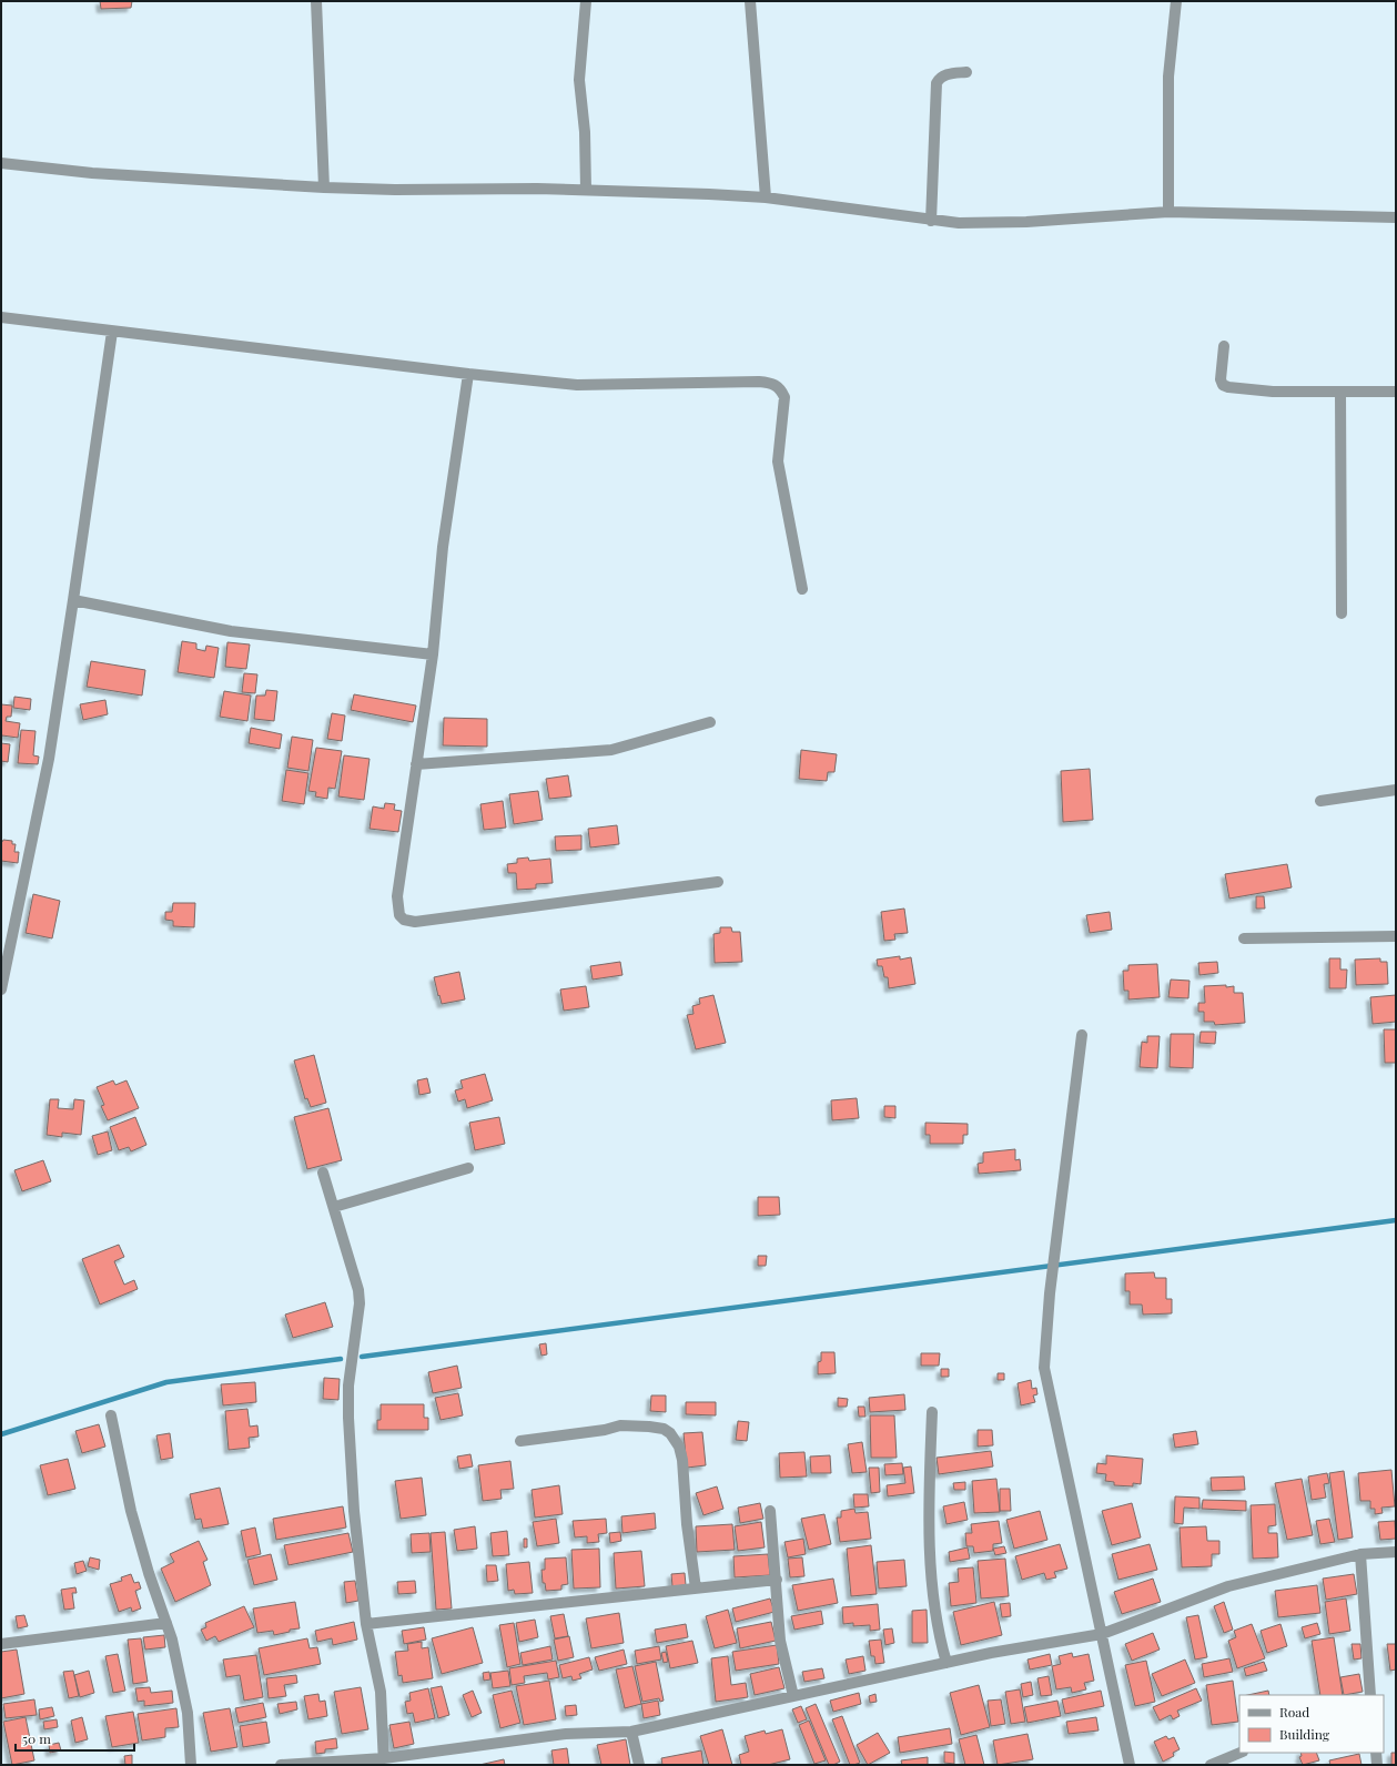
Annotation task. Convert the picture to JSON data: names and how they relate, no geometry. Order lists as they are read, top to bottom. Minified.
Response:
{"legend":["Road","Building"],"scale_bar":"50 m"}
